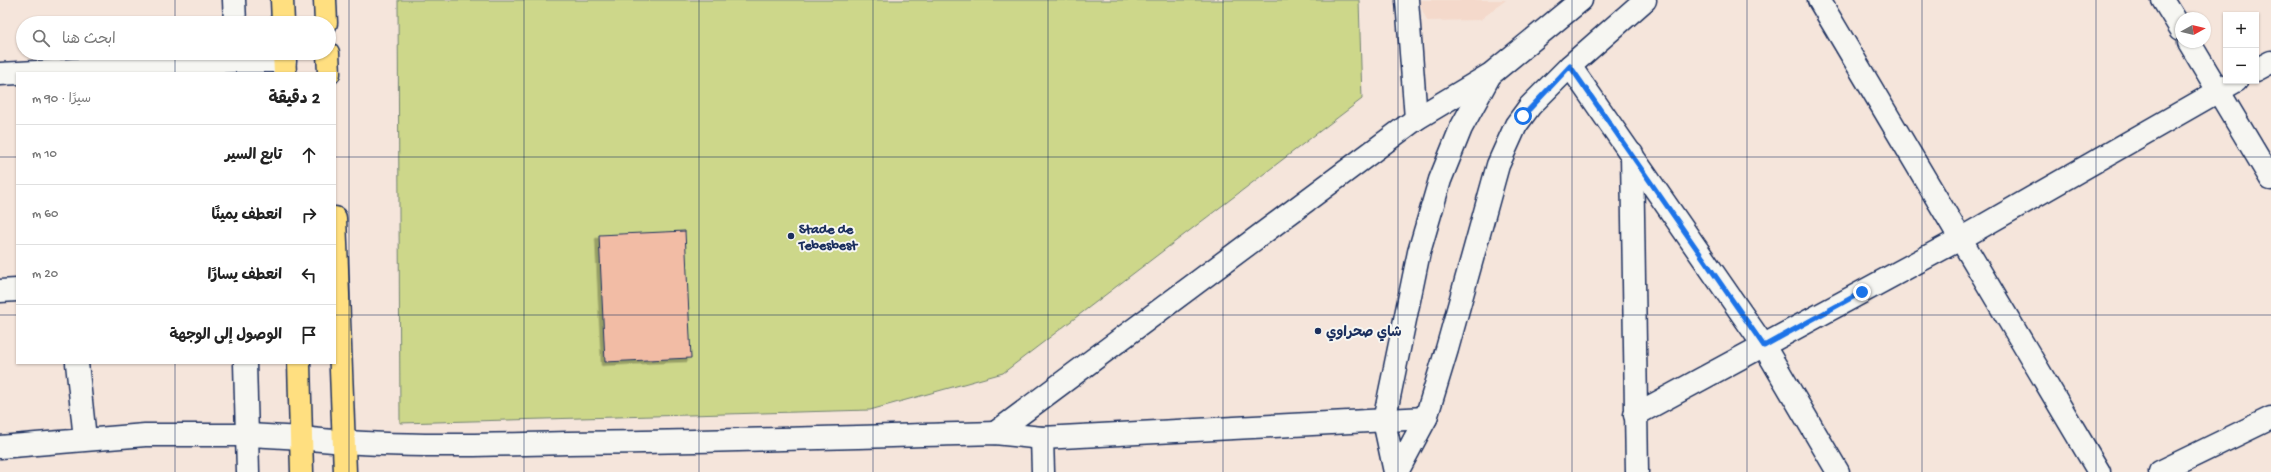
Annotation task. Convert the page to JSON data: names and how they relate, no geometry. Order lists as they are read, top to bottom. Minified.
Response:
{"places":["Stade de Tebesbest","شاي صحراوي"],"north":"right","page":{"map_buttons":["+","−"],"search":"ابحث هنا","heading":["2 دقيقة","سيرًا · 90 m"],"list":[["تابع السير","10 m"],["انعطف يمينًا","60 m"],["انعطف يسارًا","20 m"],"الوصول إلى الوجهة"]}}
